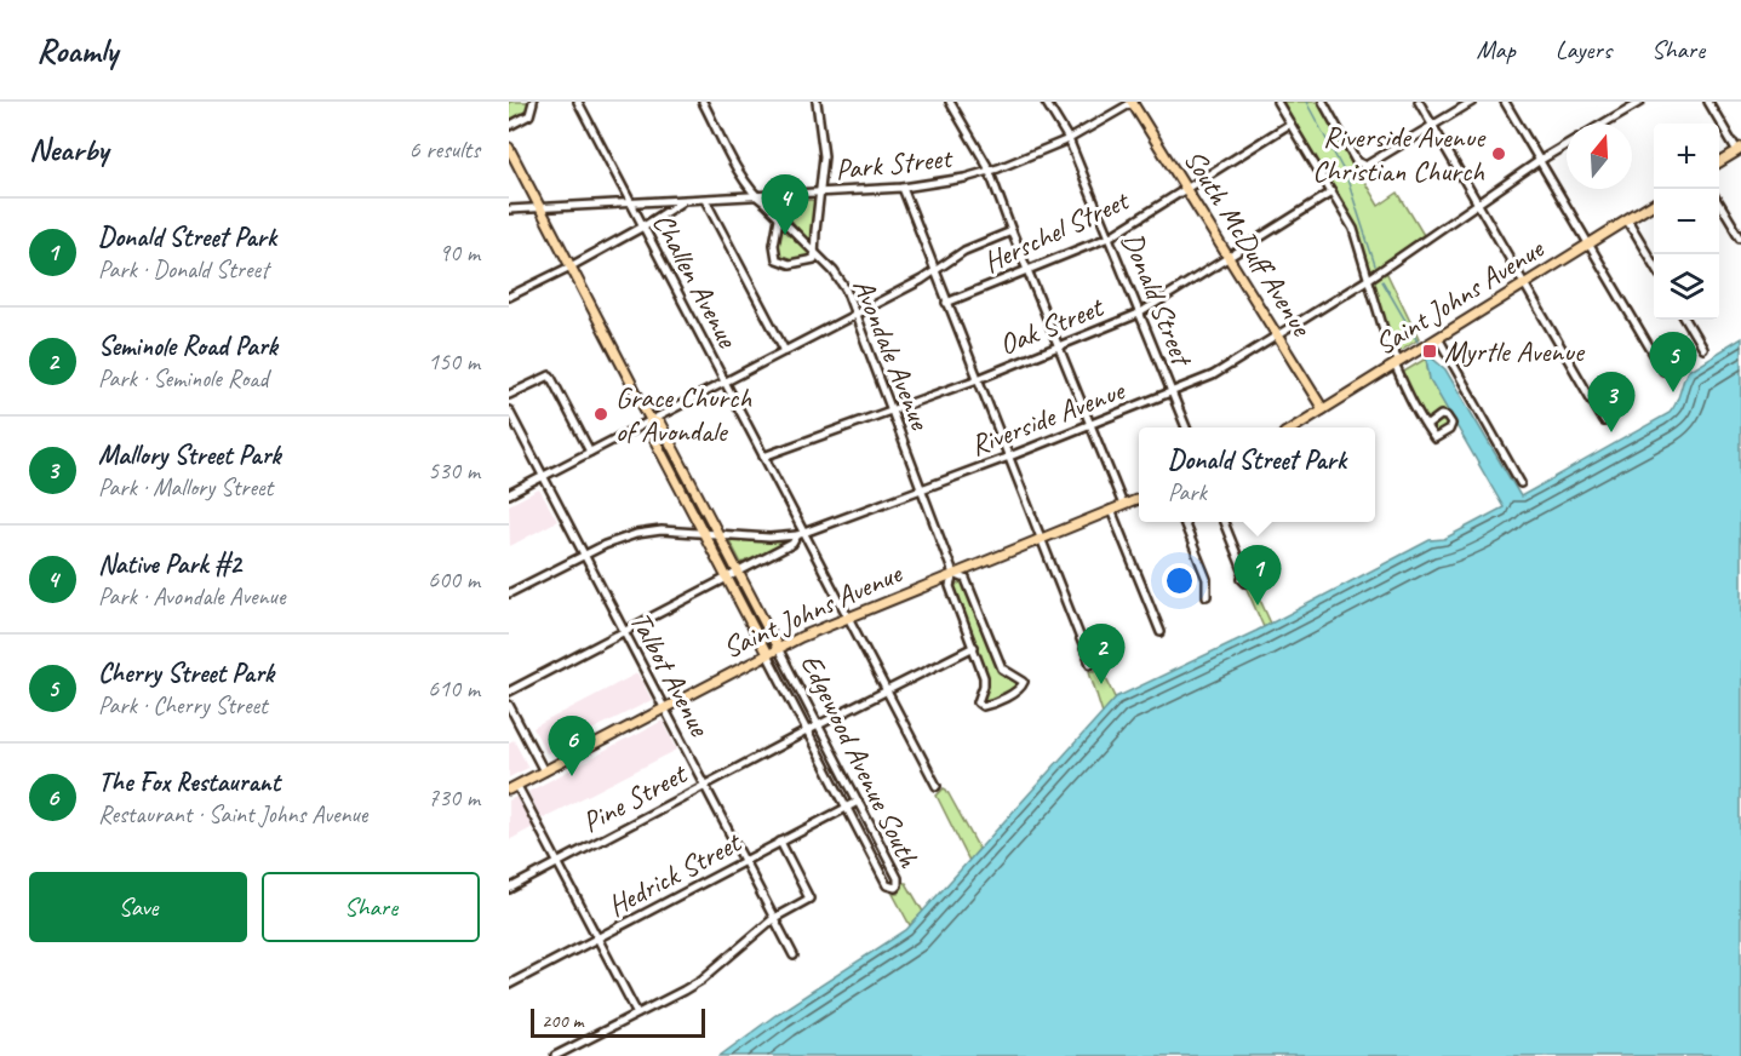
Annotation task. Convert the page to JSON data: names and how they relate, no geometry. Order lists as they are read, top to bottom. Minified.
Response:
{"streets":{"main road":["South McDuff Avenue","Saint Johns Avenue","Edgewood Avenue South"],"street":["Park Street","Herschel Street","Challen Avenue","Donald Street","Oak Street","Avondale Avenue","Riverside Avenue","Talbot Avenue","Pine Street","Hedrick Street"]},"crossings":[["Park Street","South McDuff Avenue"],["Park Street","Challen Avenue"],["Park Street","Donald Street"],["Park Street","Avondale Avenue"],["Park Street","Edgewood Avenue South"],["Herschel Street","South McDuff Avenue"],["Herschel Street","Donald Street"],["South McDuff Avenue","Saint Johns Avenue"],["South McDuff Avenue","Oak Street"],["South McDuff Avenue","Riverside Avenue"],["Challen Avenue","Saint Johns Avenue"],["Challen Avenue","Oak Street"],["Challen Avenue","Riverside Avenue"],["Challen Avenue","Pine Street"],["Saint Johns Avenue","Avondale Avenue"],["Saint Johns Avenue","Talbot Avenue"],["Saint Johns Avenue","Edgewood Avenue South"],["Donald Street","Oak Street"],["Donald Street","Riverside Avenue"],["Oak Street","Avondale Avenue"],["Avondale Avenue","Riverside Avenue"],["Riverside Avenue","Talbot Avenue"],["Riverside Avenue","Edgewood Avenue South"],["Talbot Avenue","Pine Street"],["Talbot Avenue","Hedrick Street"],["Edgewood Avenue South","Pine Street"],["Edgewood Avenue South","Hedrick Street"]],"places":{"other":["Riverside Avenue Christian Church","Grace Church of Avondale"],"transit":["Myrtle Avenue"]},"scale_bar":"200 m","north":"top","page":{"header":"Roamly","nav":["Map","Layers","Share"],"heading":["Nearby","6 results"],"map_buttons":["+","−"],"pins":["4","5","3","1","2","6"],"list":[{"mark":"1","name":"Donald Street Park","note":"Park · Donald Street","value":"90 m"},{"mark":"2","name":"Seminole Road Park","note":"Park · Seminole Road","value":"150 m"},{"mark":"3","name":"Mallory Street Park","note":"Park · Mallory Street","value":"530 m"},{"mark":"4","name":"Native Park #2","note":"Park · Avondale Avenue","value":"600 m"},{"mark":"5","name":"Cherry Street Park","note":"Park · Cherry Street","value":"610 m"},{"mark":"6","name":"The Fox Restaurant","note":"Restaurant · Saint Johns Avenue","value":"730 m"}],"popup":["Donald Street Park","Park"],"buttons":["Save","Share"],"scale":"200 m"}}
